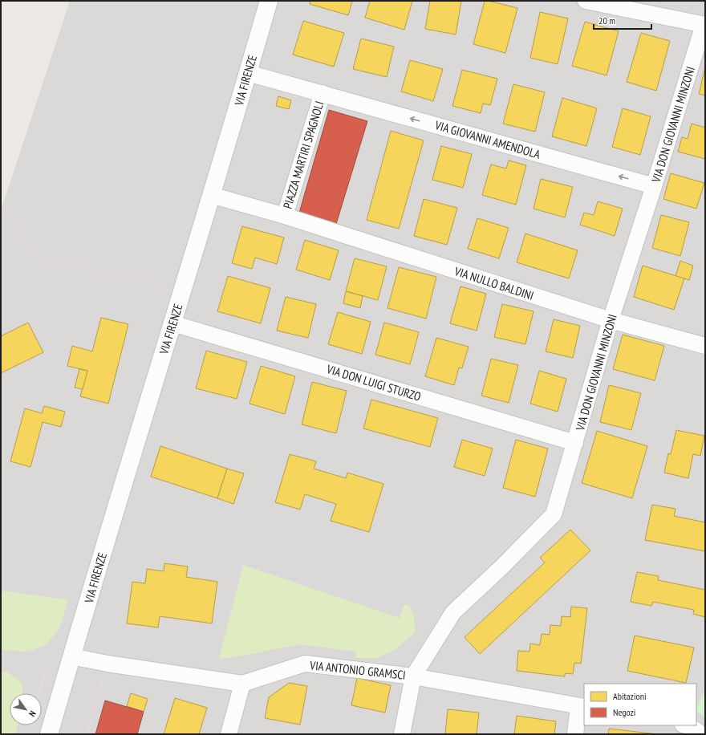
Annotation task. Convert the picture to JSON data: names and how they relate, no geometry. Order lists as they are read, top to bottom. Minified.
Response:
{"streets":{"street":["VIA FIRENZE","VIA DON GIOVANNI MINZONI","VIA GIOVANNI AMENDOLA","PIAZZA MARTIRI SPAGNOLI","VIA NULLO BALDINI","VIA DON LUIGI STURZO","VIA ANTONIO GRAMSCI"]},"crossings":[["VIA FIRENZE","PIAZZA MARTIRI SPAGNOLI"],["VIA FIRENZE","VIA DON LUIGI STURZO"],["VIA FIRENZE","VIA ANTONIO GRAMSCI"],["VIA DON GIOVANNI MINZONI","VIA GIOVANNI AMENDOLA"],["VIA DON GIOVANNI MINZONI","VIA NULLO BALDINI"],["VIA DON GIOVANNI MINZONI","VIA DON LUIGI STURZO"],["VIA DON GIOVANNI MINZONI","VIA ANTONIO GRAMSCI"],["VIA GIOVANNI AMENDOLA","PIAZZA MARTIRI SPAGNOLI"],["PIAZZA MARTIRI SPAGNOLI","VIA NULLO BALDINI"]],"one_way":["VIA GIOVANNI AMENDOLA"],"legend":["Abitazioni","Negozi"],"scale_bar":"20 m","north":"bottom right"}
